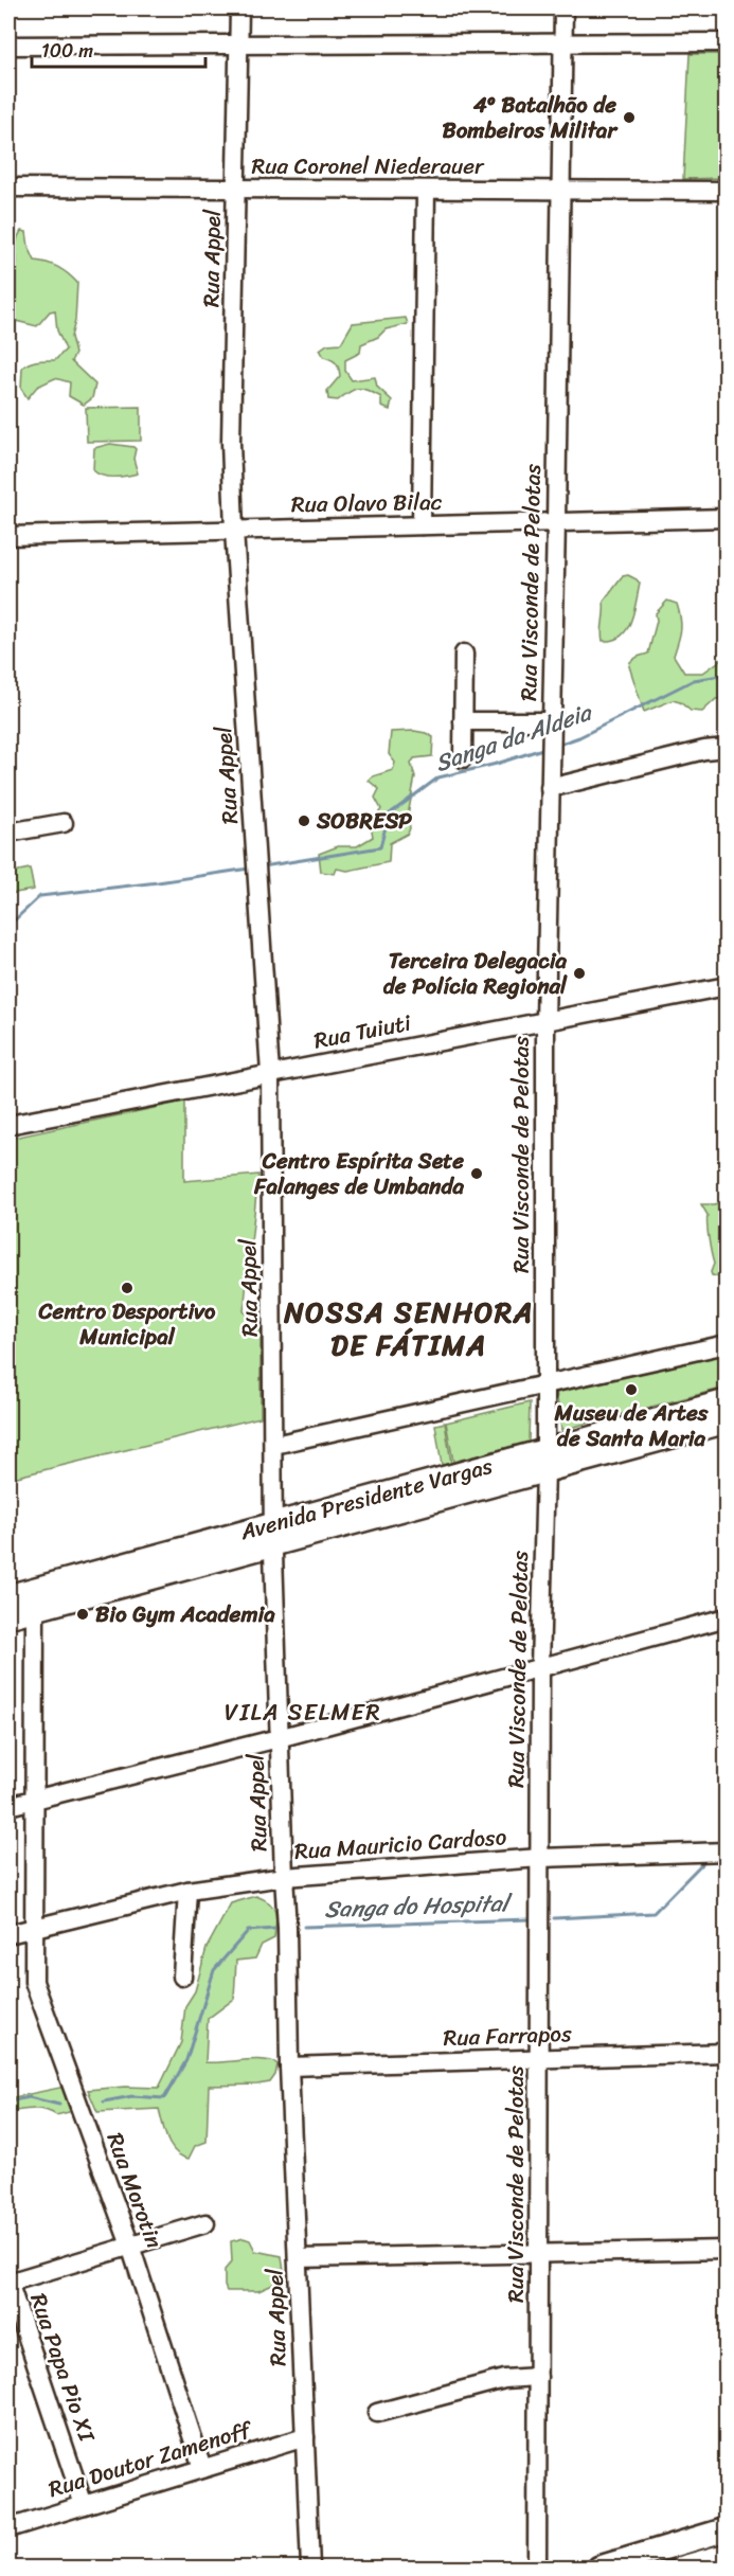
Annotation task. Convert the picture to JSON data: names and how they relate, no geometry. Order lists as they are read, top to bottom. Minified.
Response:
{"streets":{"main road":["Avenida Presidente Vargas"],"street":["Rua Coronel Niederauer","Rua Appel","Rua Olavo Bilac","Rua Visconde de Pelotas","Rua Tuiuti","Rua Mauricio Cardoso","Rua Farrapos","Rua Morotin","Rua Papa Pio XI","Rua Doutor Zamenoff"]},"crossings":[["Rua Coronel Niederauer","Rua Appel"],["Rua Coronel Niederauer","Rua Visconde de Pelotas"],["Rua Appel","Rua Olavo Bilac"],["Rua Appel","Rua Tuiuti"],["Rua Appel","Avenida Presidente Vargas"],["Rua Appel","Rua Mauricio Cardoso"],["Rua Appel","Rua Farrapos"],["Rua Appel","Rua Doutor Zamenoff"],["Rua Olavo Bilac","Rua Visconde de Pelotas"],["Rua Visconde de Pelotas","Rua Tuiuti"],["Rua Visconde de Pelotas","Avenida Presidente Vargas"],["Rua Visconde de Pelotas","Rua Mauricio Cardoso"],["Rua Visconde de Pelotas","Rua Farrapos"],["Avenida Presidente Vargas","Rua Morotin"],["Rua Mauricio Cardoso","Rua Morotin"],["Rua Morotin","Rua Doutor Zamenoff"],["Rua Papa Pio XI","Rua Doutor Zamenoff"]],"districts":["NOSSA SENHORA DE FÁTIMA","VILA SELMER"],"water":["Sanga da Aldeia","Sanga do Hospital"],"places":["4º Batalhão de Bombeiros Militar","SOBRESP","Terceira Delegacia de Polícia Regional","Centro Espírita Sete Falanges de Umbanda","Centro Desportivo Municipal","Museu de Artes de Santa Maria","Bio Gym Academia"],"scale_bar":"100 m"}
